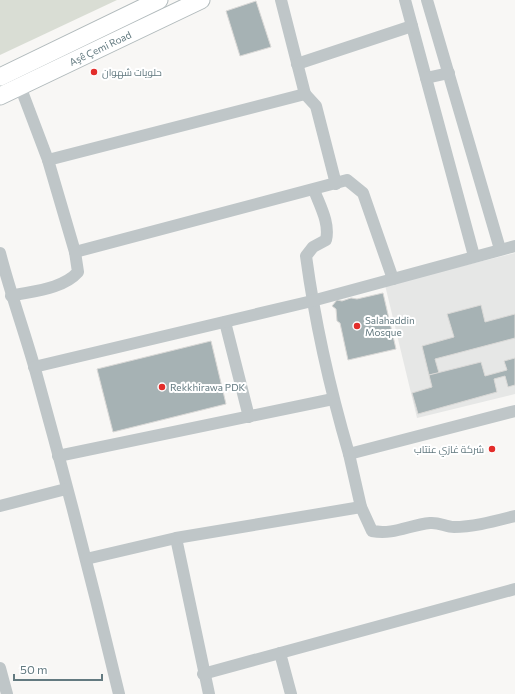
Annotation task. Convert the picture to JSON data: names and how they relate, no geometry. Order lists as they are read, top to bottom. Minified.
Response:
{"streets":{"main road":["Aşê Çemi Road"]},"places":["حلويات شهوان","Salahaddin Mosque","Rekkhirawa PDK","شركة غازي عنتاب"],"scale_bar":"50 m"}
